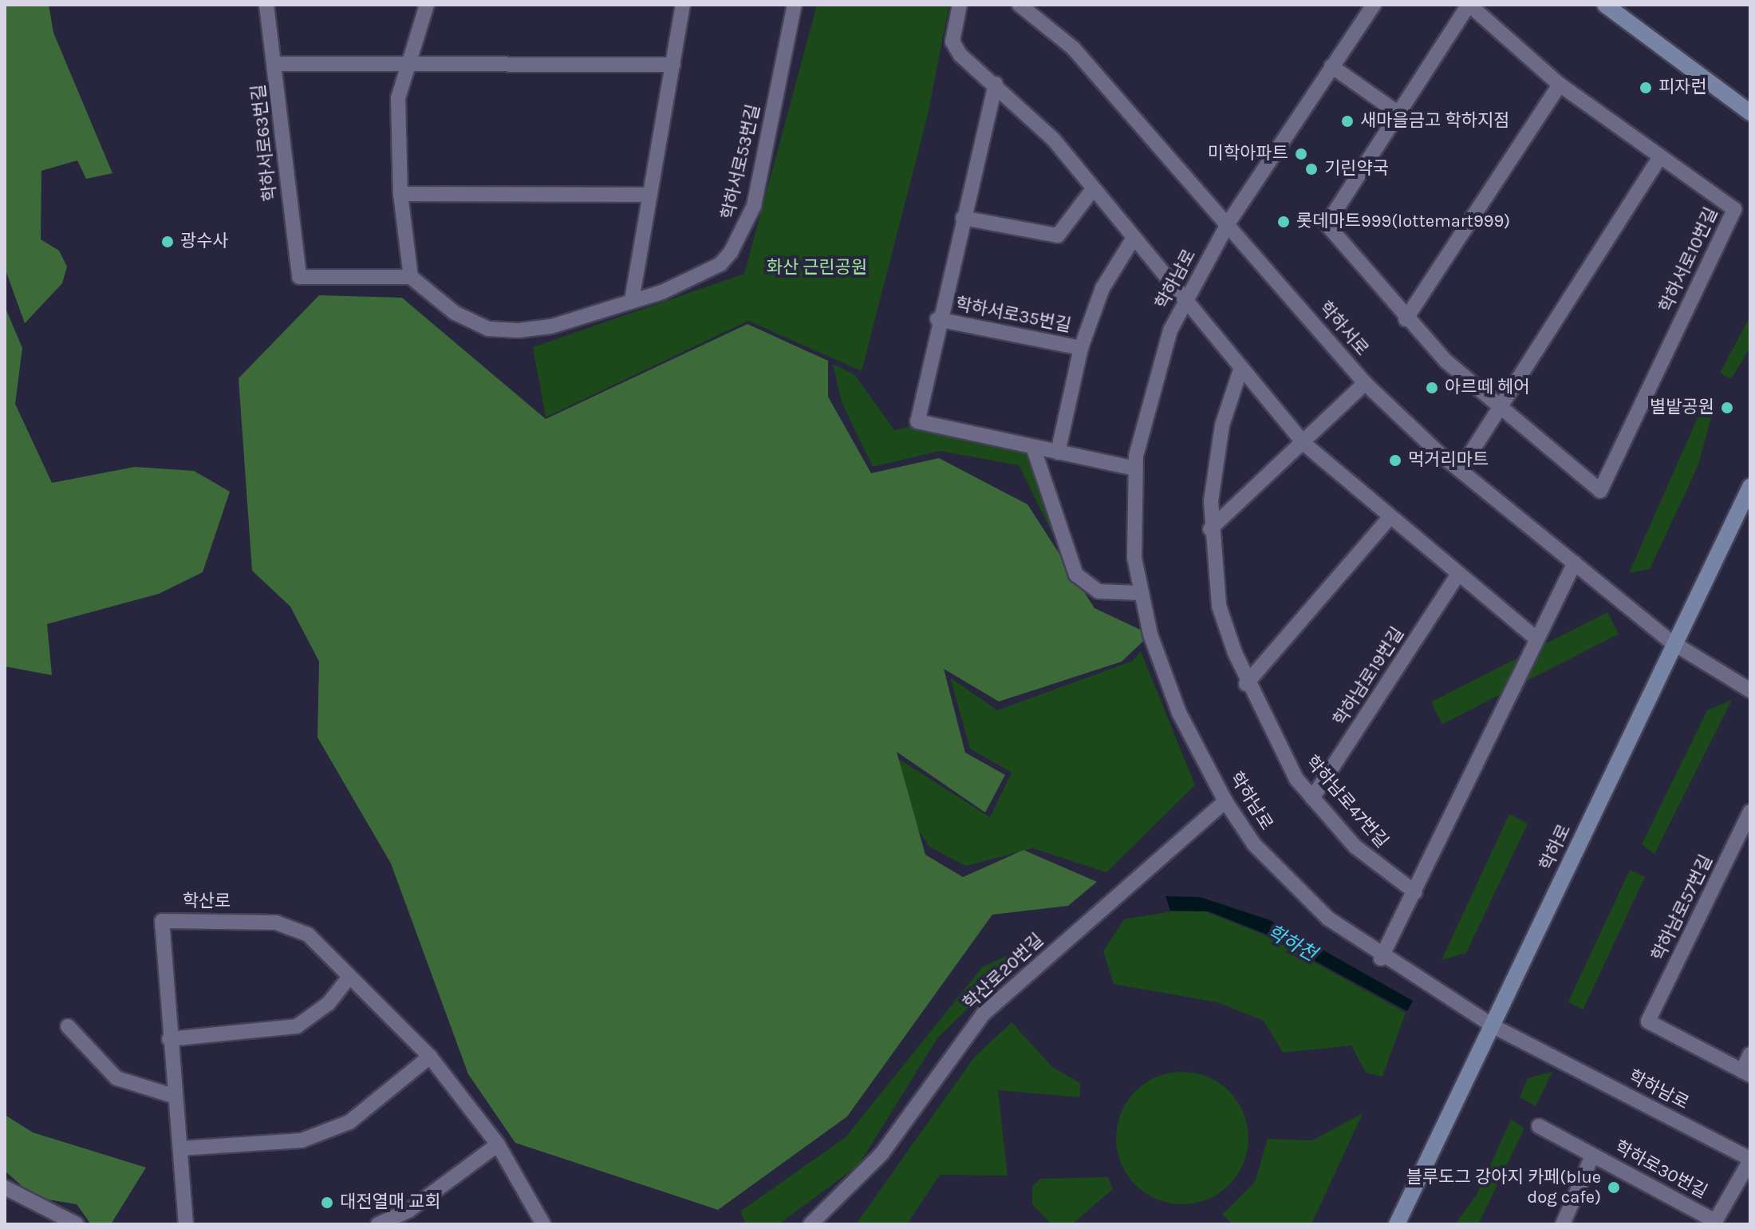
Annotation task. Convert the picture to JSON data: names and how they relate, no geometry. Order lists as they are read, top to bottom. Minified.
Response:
{"streets":{"street":["학하서로63번길","학하서로53번길","학하서로10번길","학하남로","학하서로35번길","학하서로","학하남로19번길","학하남로47번길","학하로","학산로","학하남로57번길","학산로20번길","학하로30번길"]},"crossings":[["학하서로63번길","학하서로53번길"],["학하남로","학하서로35번길"],["학하남로","학하서로"],["학하남로","학하로"],["학하남로","학산로20번길"],["학하남로","학하로30번길"],["학하서로","학하로"],["학하남로19번길","학하남로47번길"]],"water":["학하천"],"parks":["화산 근린공원"],"places":["피자런","새마을금고 학하지점","미학아파트","기린약국","롯데마트999(lottemart999)","광수사","아르떼 헤어","별밭공원","먹거리마트","블루도그 강아지 카페(blue dog cafe)","대전열매 교회"]}
